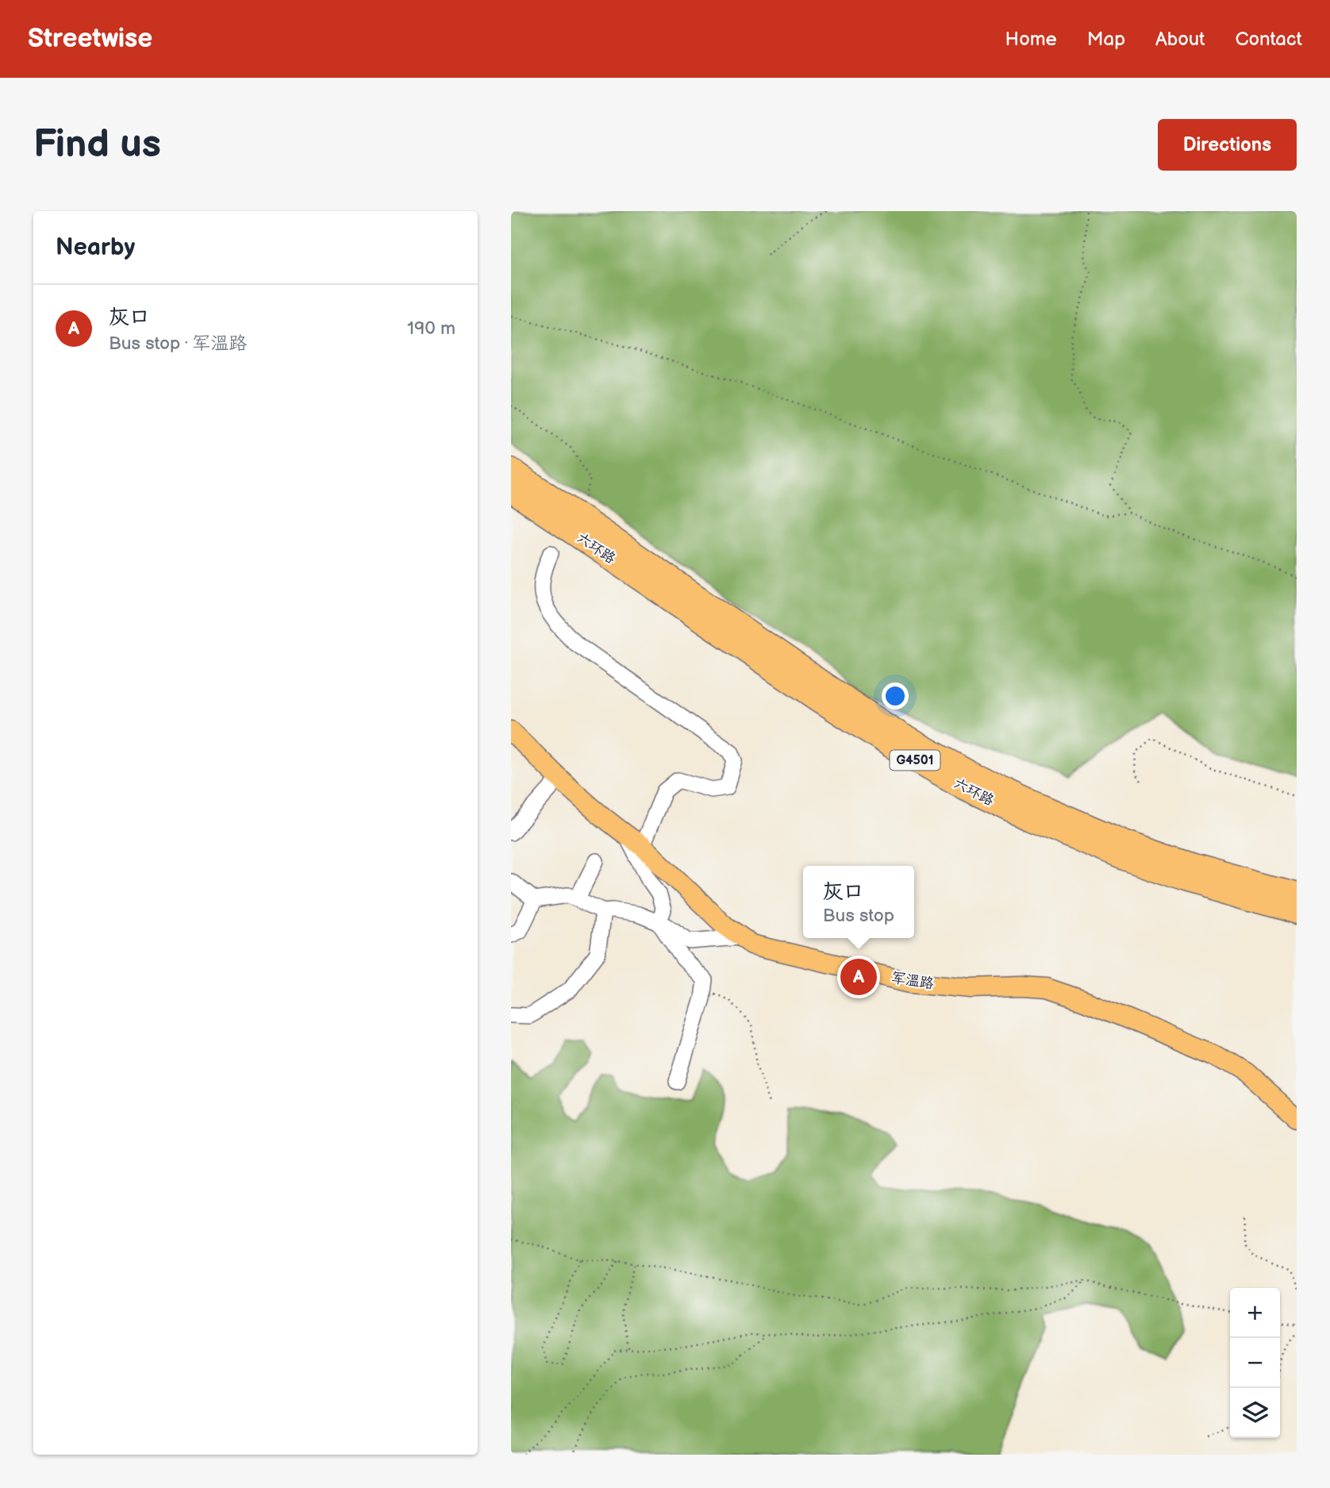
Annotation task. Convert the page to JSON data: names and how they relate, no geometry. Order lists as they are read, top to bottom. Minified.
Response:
{"streets":{"highway":["六环路","G4501"],"main road":["军温路"]},"page":{"header":"Streetwise","nav":["Home","Map","About","Contact"],"buttons":"Directions","title":"Find us","heading":"Nearby","list":[{"mark":"A","name":"灰口","note":"Bus stop · 军温路","value":"190 m"}],"popup":["灰口","Bus stop"],"pins":"A","map_buttons":["+","−"]}}
